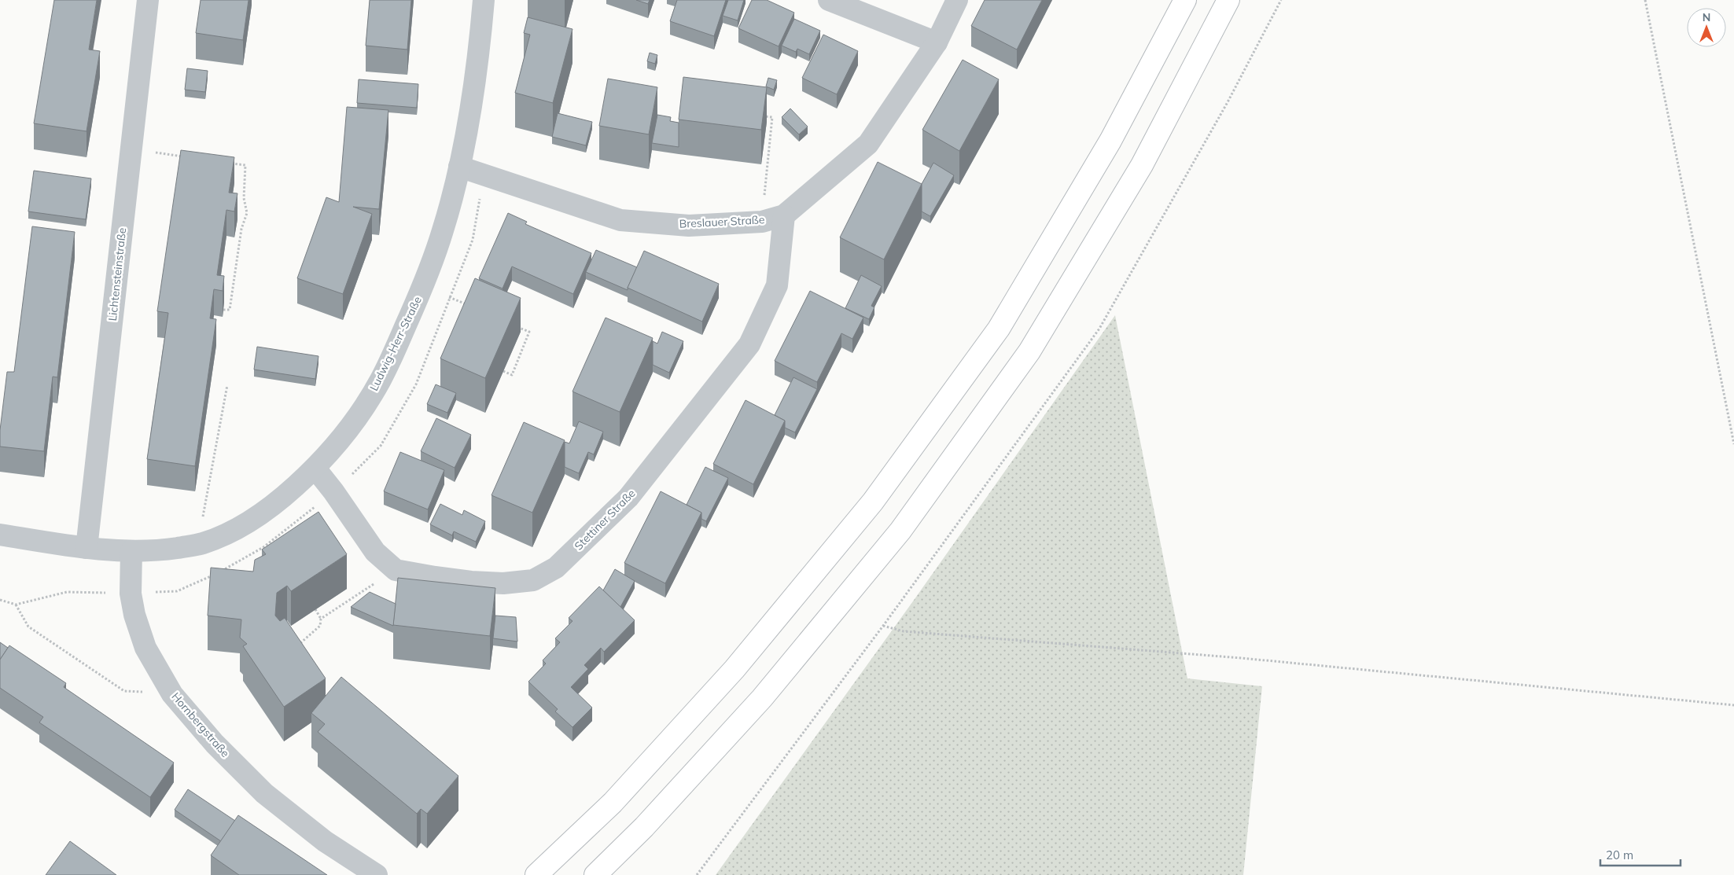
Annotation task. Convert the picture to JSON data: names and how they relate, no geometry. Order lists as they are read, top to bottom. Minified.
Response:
{"streets":{"street":["Breslauer Straße","Lichtensteinstraße","Ludwig-Herr-Straße","Stettiner Straße","Hornbergstraße"]},"crossings":[["Breslauer Straße","Ludwig-Herr-Straße"],["Breslauer Straße","Stettiner Straße"],["Ludwig-Herr-Straße","Hornbergstraße"]],"scale_bar":"20 m","north":"top"}
